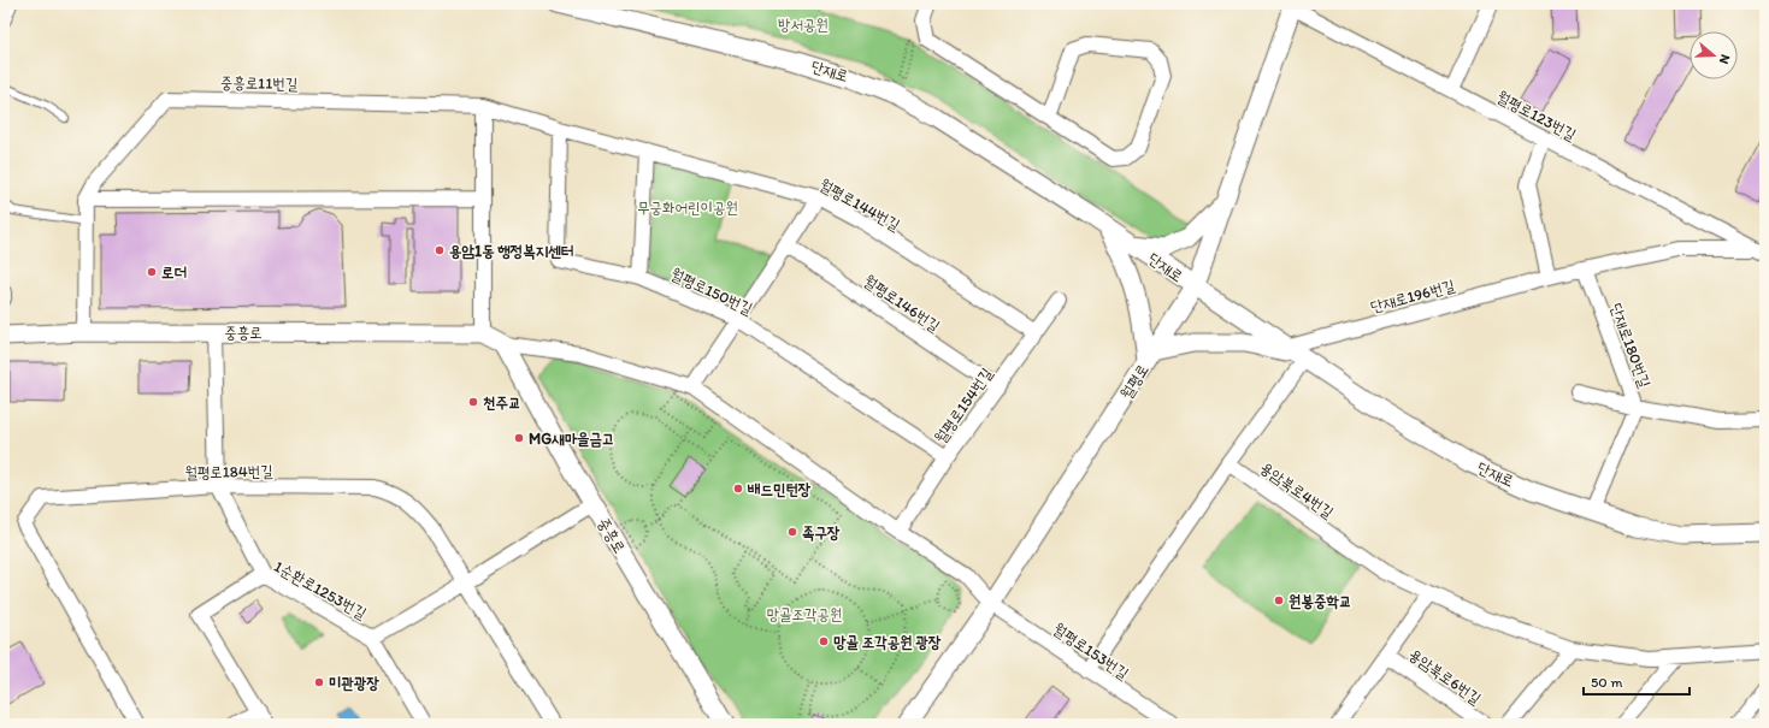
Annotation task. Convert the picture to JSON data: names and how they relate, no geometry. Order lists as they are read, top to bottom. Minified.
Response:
{"streets":{"street":["단재로","중흥로11번길","월평로123번길","월평로144번길","월평로150번길","단재로196번길","월평로146번길","중흥로","단재로180번길","월평로","월평로154번길","월평로184번길","용암북로4번길","1순환로1253번길","월평로153번길","용암북로6번길"]},"crossings":[["단재로","단재로196번길"],["단재로","단재로180번길"],["단재로","월평로"],["중흥로11번길","월평로144번길"],["월평로123번길","단재로196번길"],["월평로123번길","월평로"],["월평로144번길","월평로150번길"],["월평로144번길","월평로154번길"],["월평로150번길","월평로154번길"],["단재로196번길","단재로180번길"],["월평로146번길","월평로154번길"],["중흥로","1순환로1253번길"],["중흥로","월평로153번길"],["월평로","월평로153번길"],["월평로154번길","월평로153번길"],["월평로184번길","1순환로1253번길"]],"parks":["방서공원","무궁화어린이공원","망골조각공원"],"places":["용암1동 행정복지센터","로더","천주교","MG새마을금고","배드민턴장","족구장","원봉중학교","망골 조각공원 광장","미관광장"],"scale_bar":"50 m","north":"right"}
